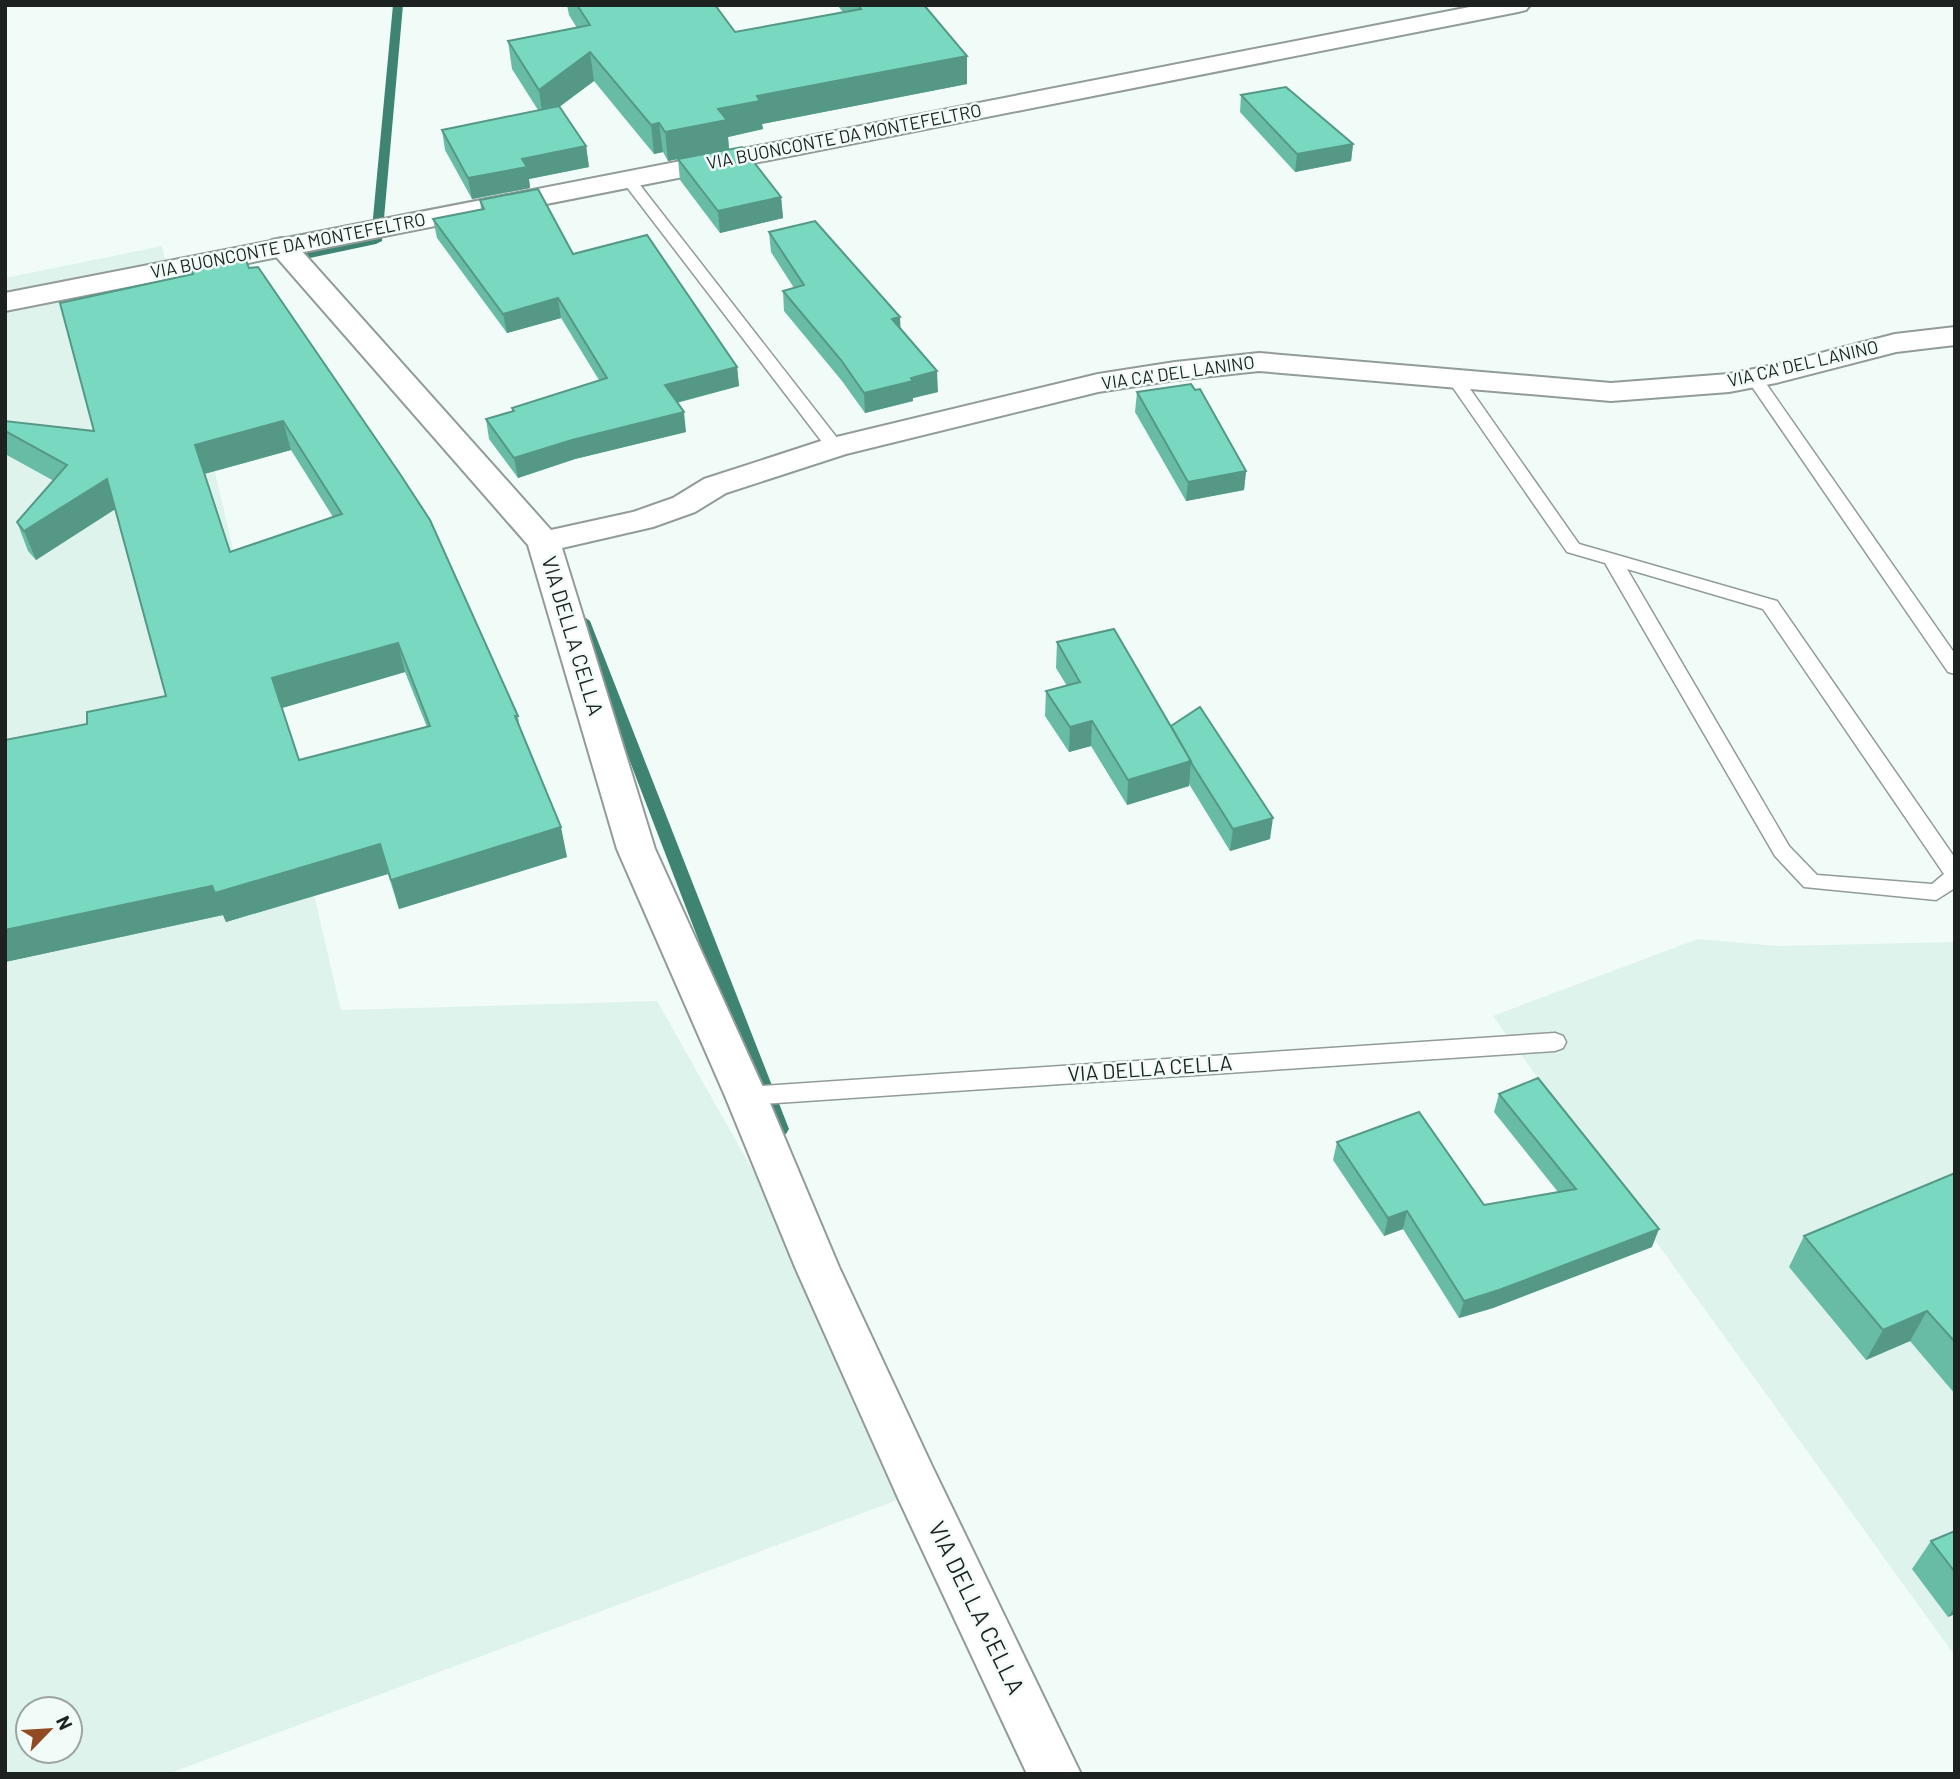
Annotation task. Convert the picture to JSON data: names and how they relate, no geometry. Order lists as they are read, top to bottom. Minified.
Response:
{"streets":{"street":["VIA BUONCONTE DA MONTEFELTRO","VIA CA' DEL LANINO","VIA DELLA CELLA"]},"crossings":[["VIA BUONCONTE DA MONTEFELTRO","VIA DELLA CELLA"],["VIA CA' DEL LANINO","VIA DELLA CELLA"]],"north":"top right"}
